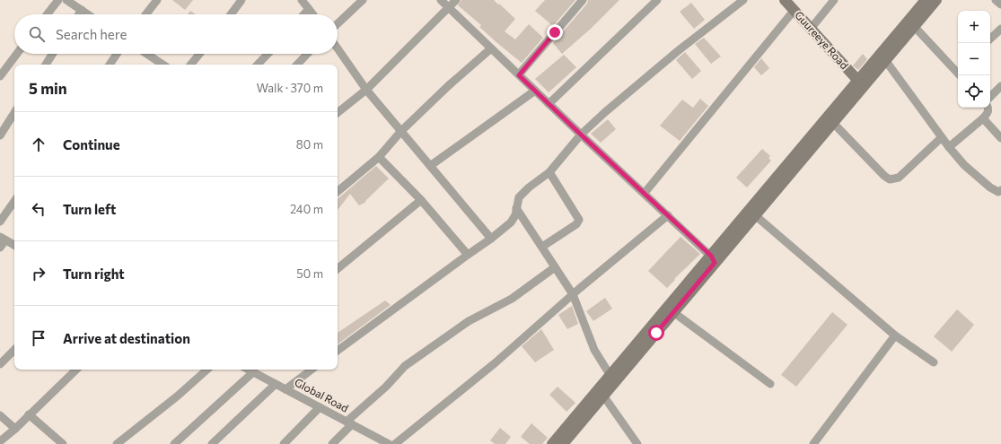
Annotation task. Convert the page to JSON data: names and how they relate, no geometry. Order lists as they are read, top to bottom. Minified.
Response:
{"streets":{"street":["Guureeye Road","Global Road"]},"page":{"map_buttons":["+","−"],"search":"Search here","heading":["5 min","Walk · 370 m"],"list":[["Continue","80 m"],["Turn left","240 m"],["Turn right","50 m"],"Arrive at destination"]}}
